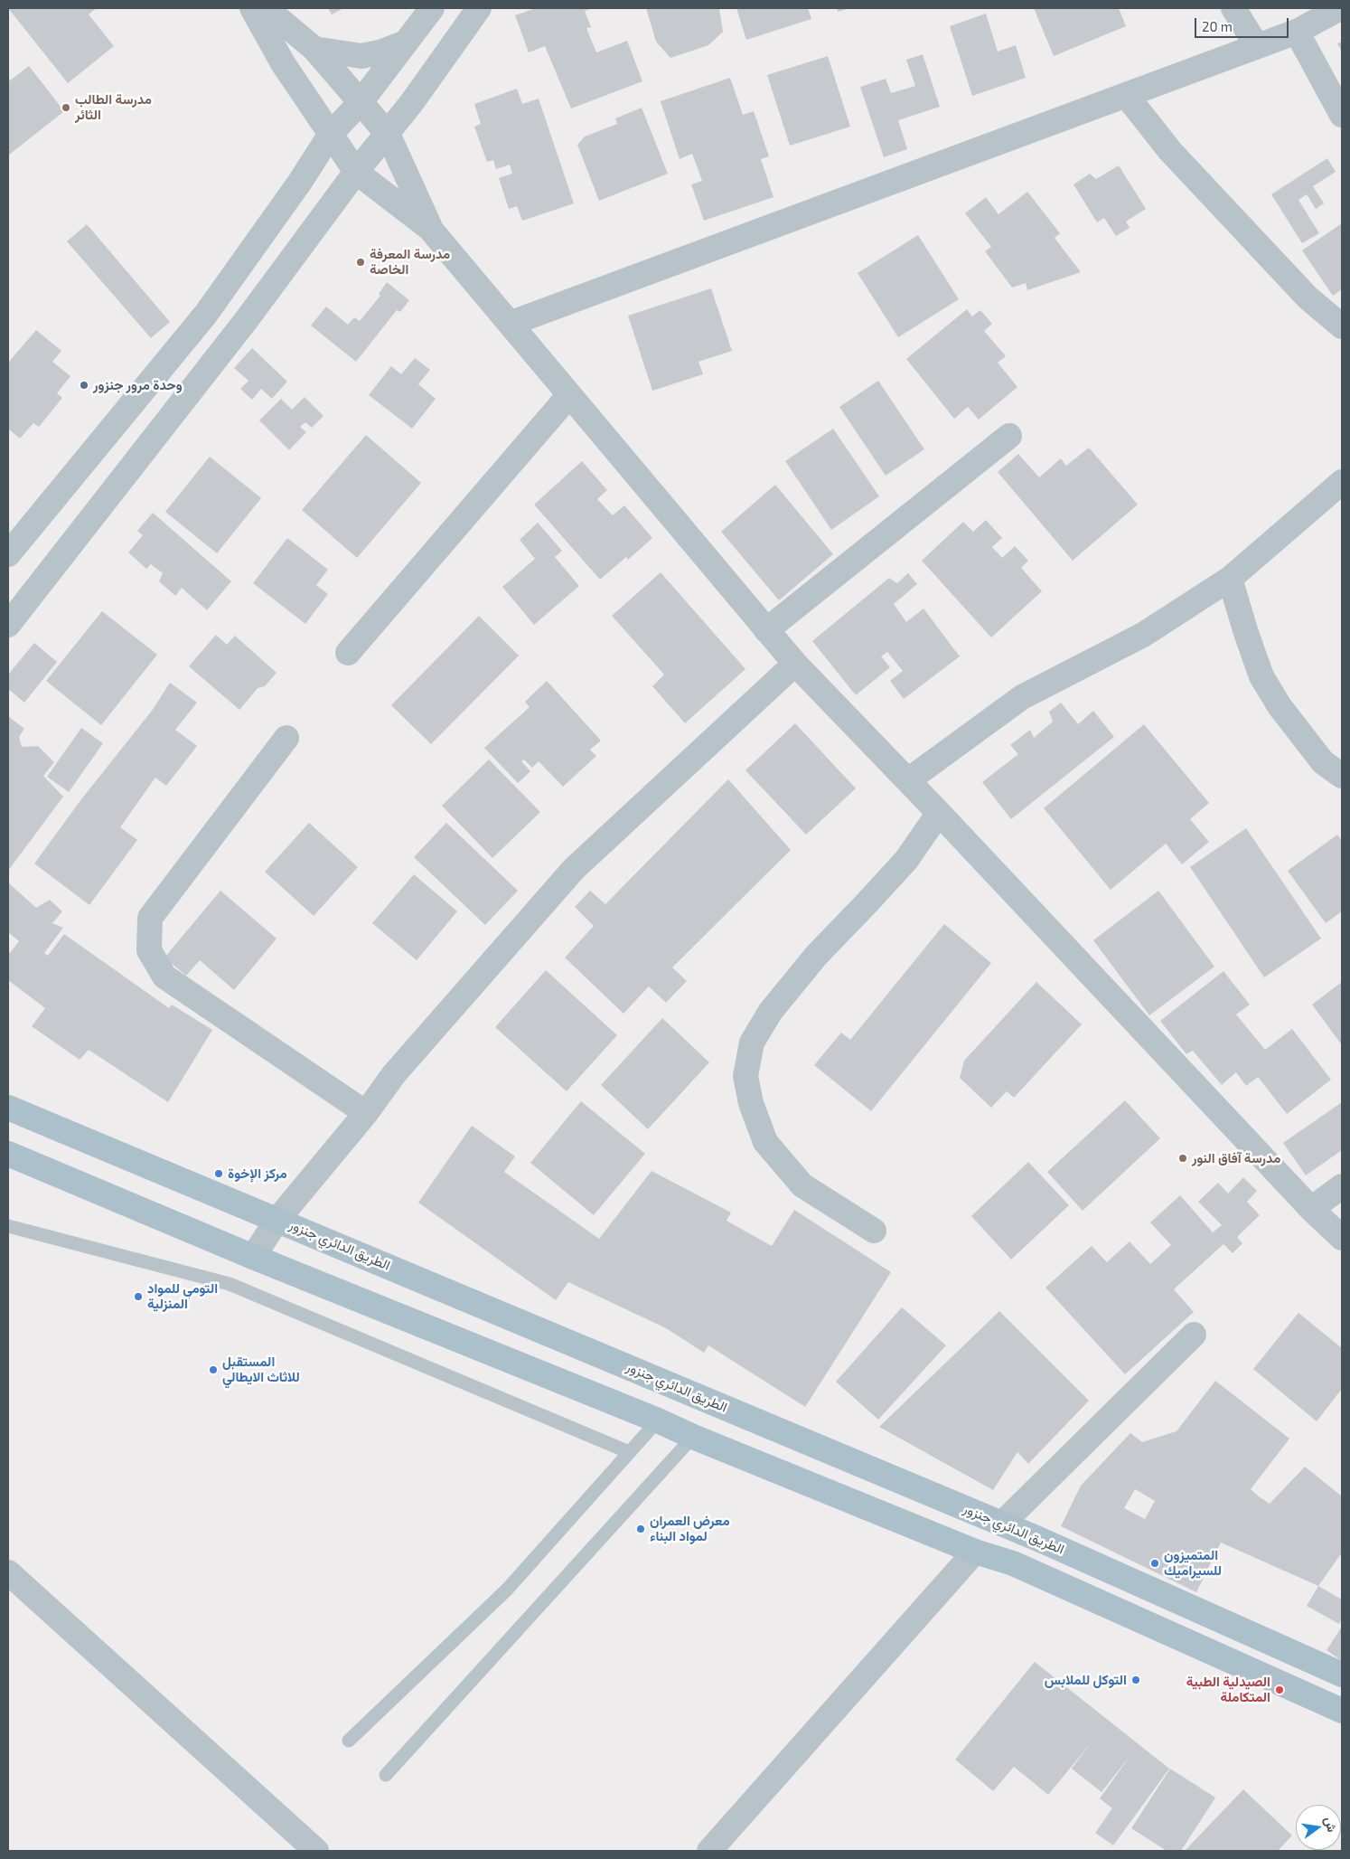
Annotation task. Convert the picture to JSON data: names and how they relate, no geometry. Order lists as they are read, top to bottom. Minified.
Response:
{"streets":{"main road":["الطريق الدائري جنزور"]},"places":["مدرسة الطالب الثائر","مدرسة المعرفة الخاصة","وحدة مرور جنزور","مدرسة آفاق النور","مركز الإخوة","التومي للمواد المنزلية","المستقبل للاثاث الايطالي","معرض العمران لمواد البناء","المتميزون للسيراميك","التوكل للملابس","الصيدلية الطبية المتكاملة"],"scale_bar":"20 m","north":"right"}
